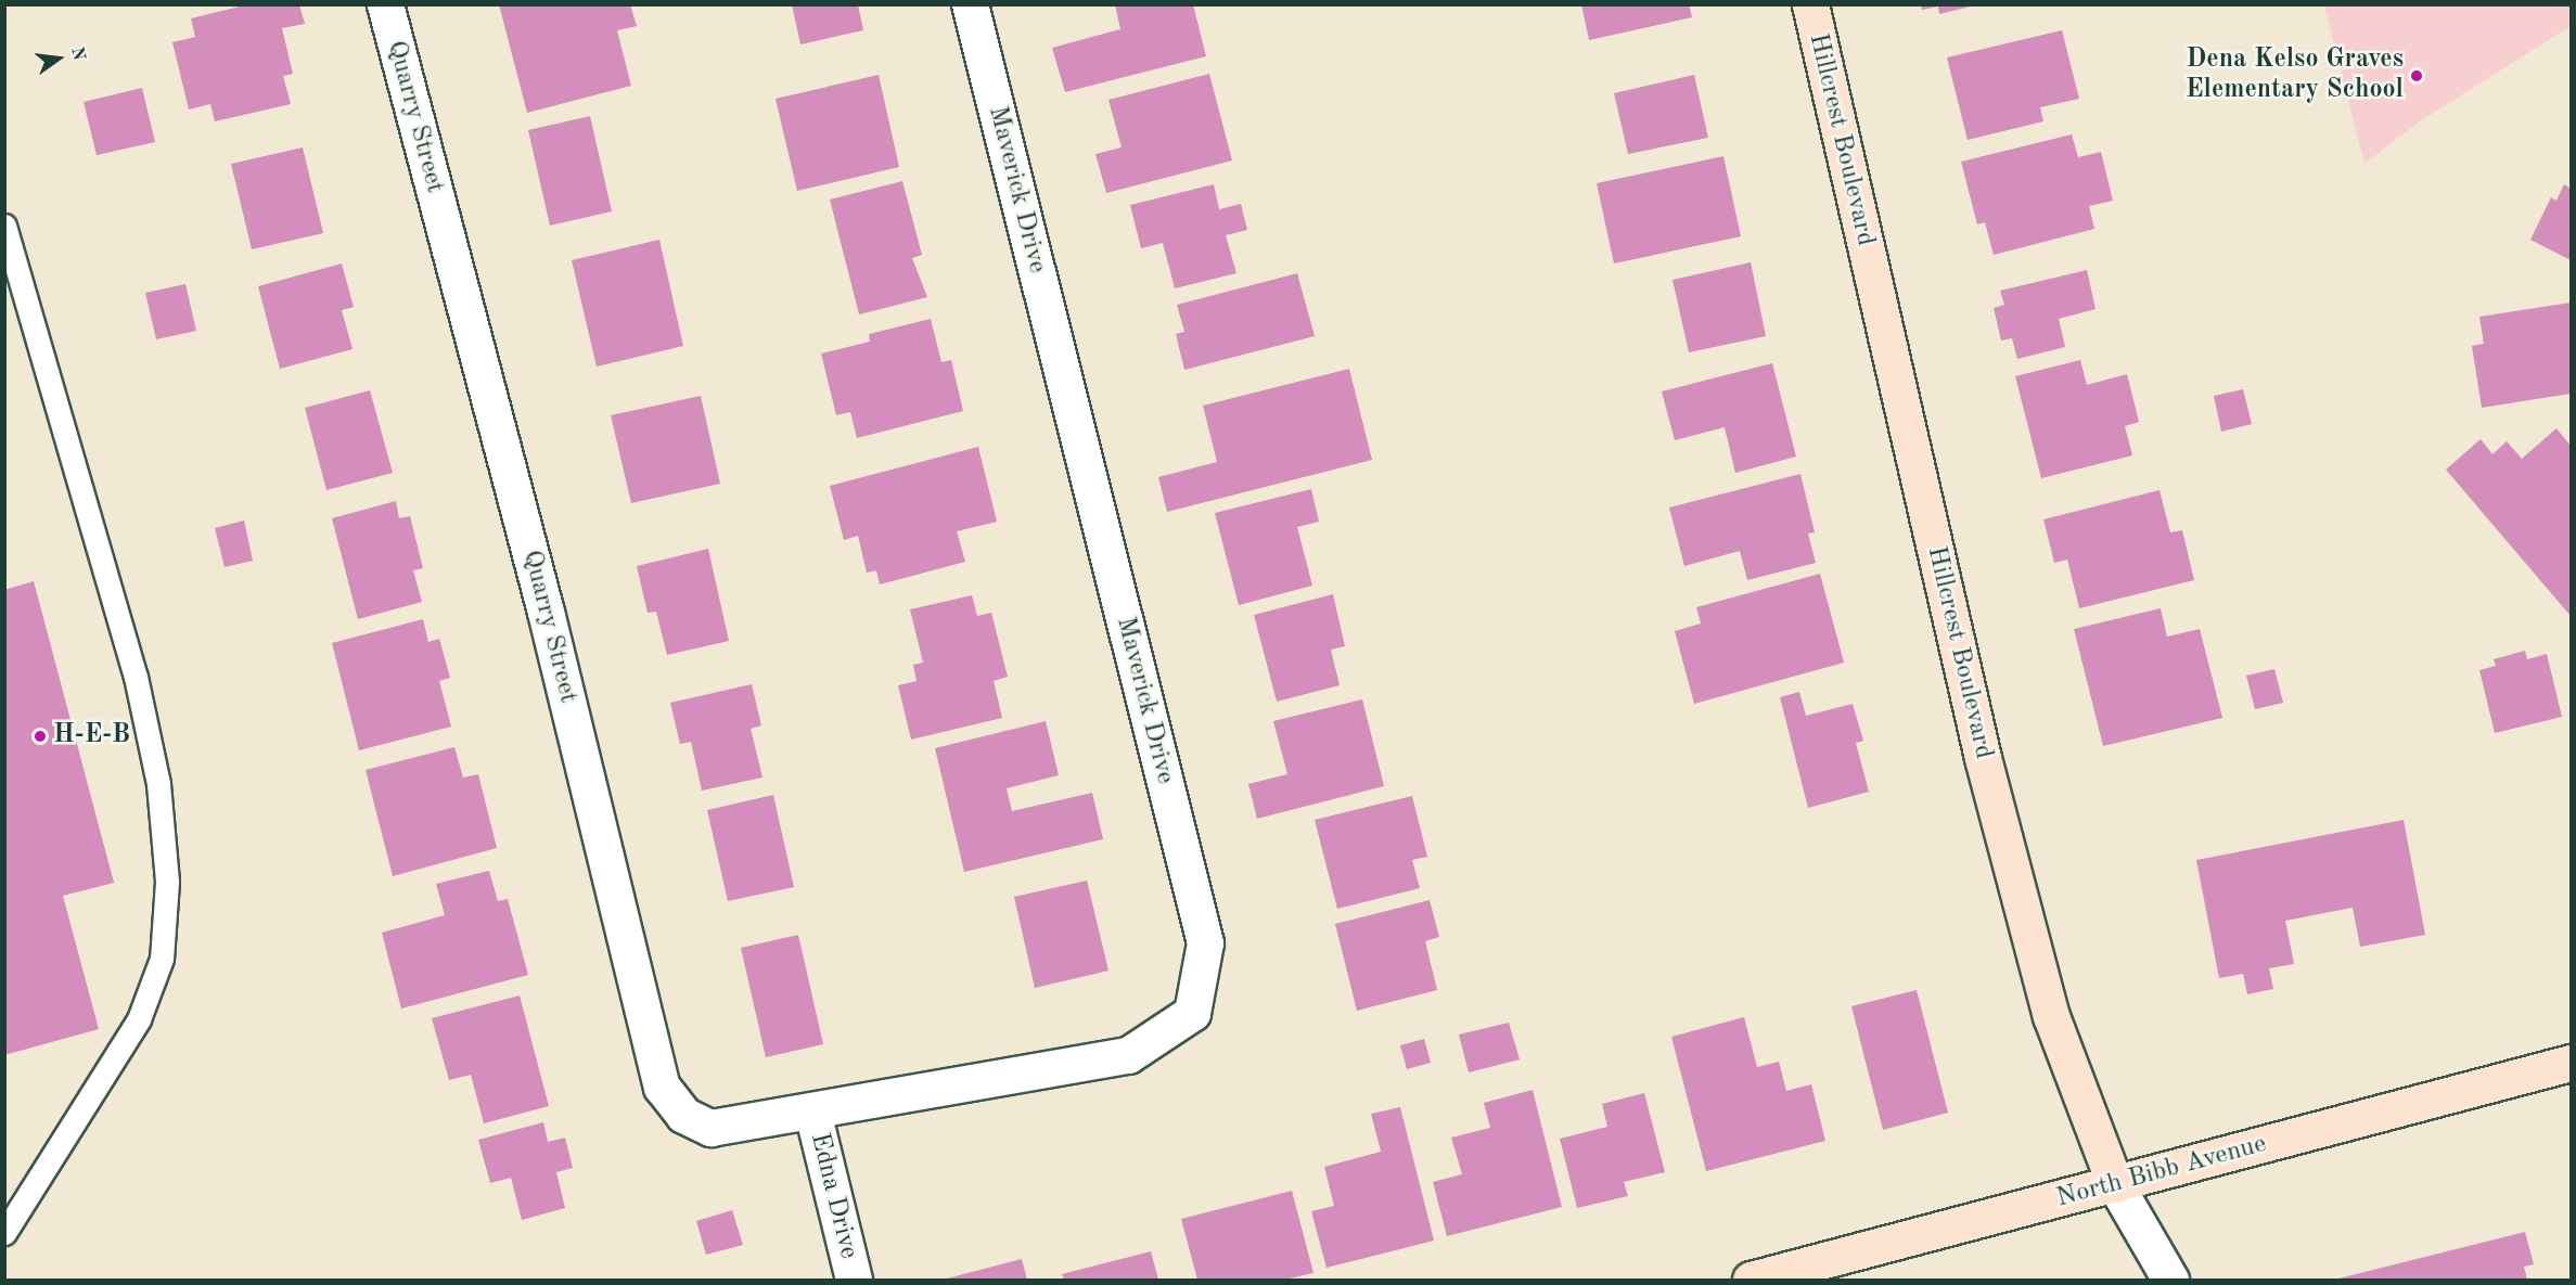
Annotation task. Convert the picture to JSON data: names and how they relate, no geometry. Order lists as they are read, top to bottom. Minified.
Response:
{"streets":{"street":["Quarry Street","Hillcrest Boulevard","Maverick Drive","North Bibb Avenue","Edna Drive"]},"crossings":[["Quarry Street","Maverick Drive"],["Quarry Street","Edna Drive"],["Hillcrest Boulevard","North Bibb Avenue"],["Maverick Drive","Edna Drive"]],"places":["Dena Kelso Graves Elementary School","H-E-B"],"north":"right"}
